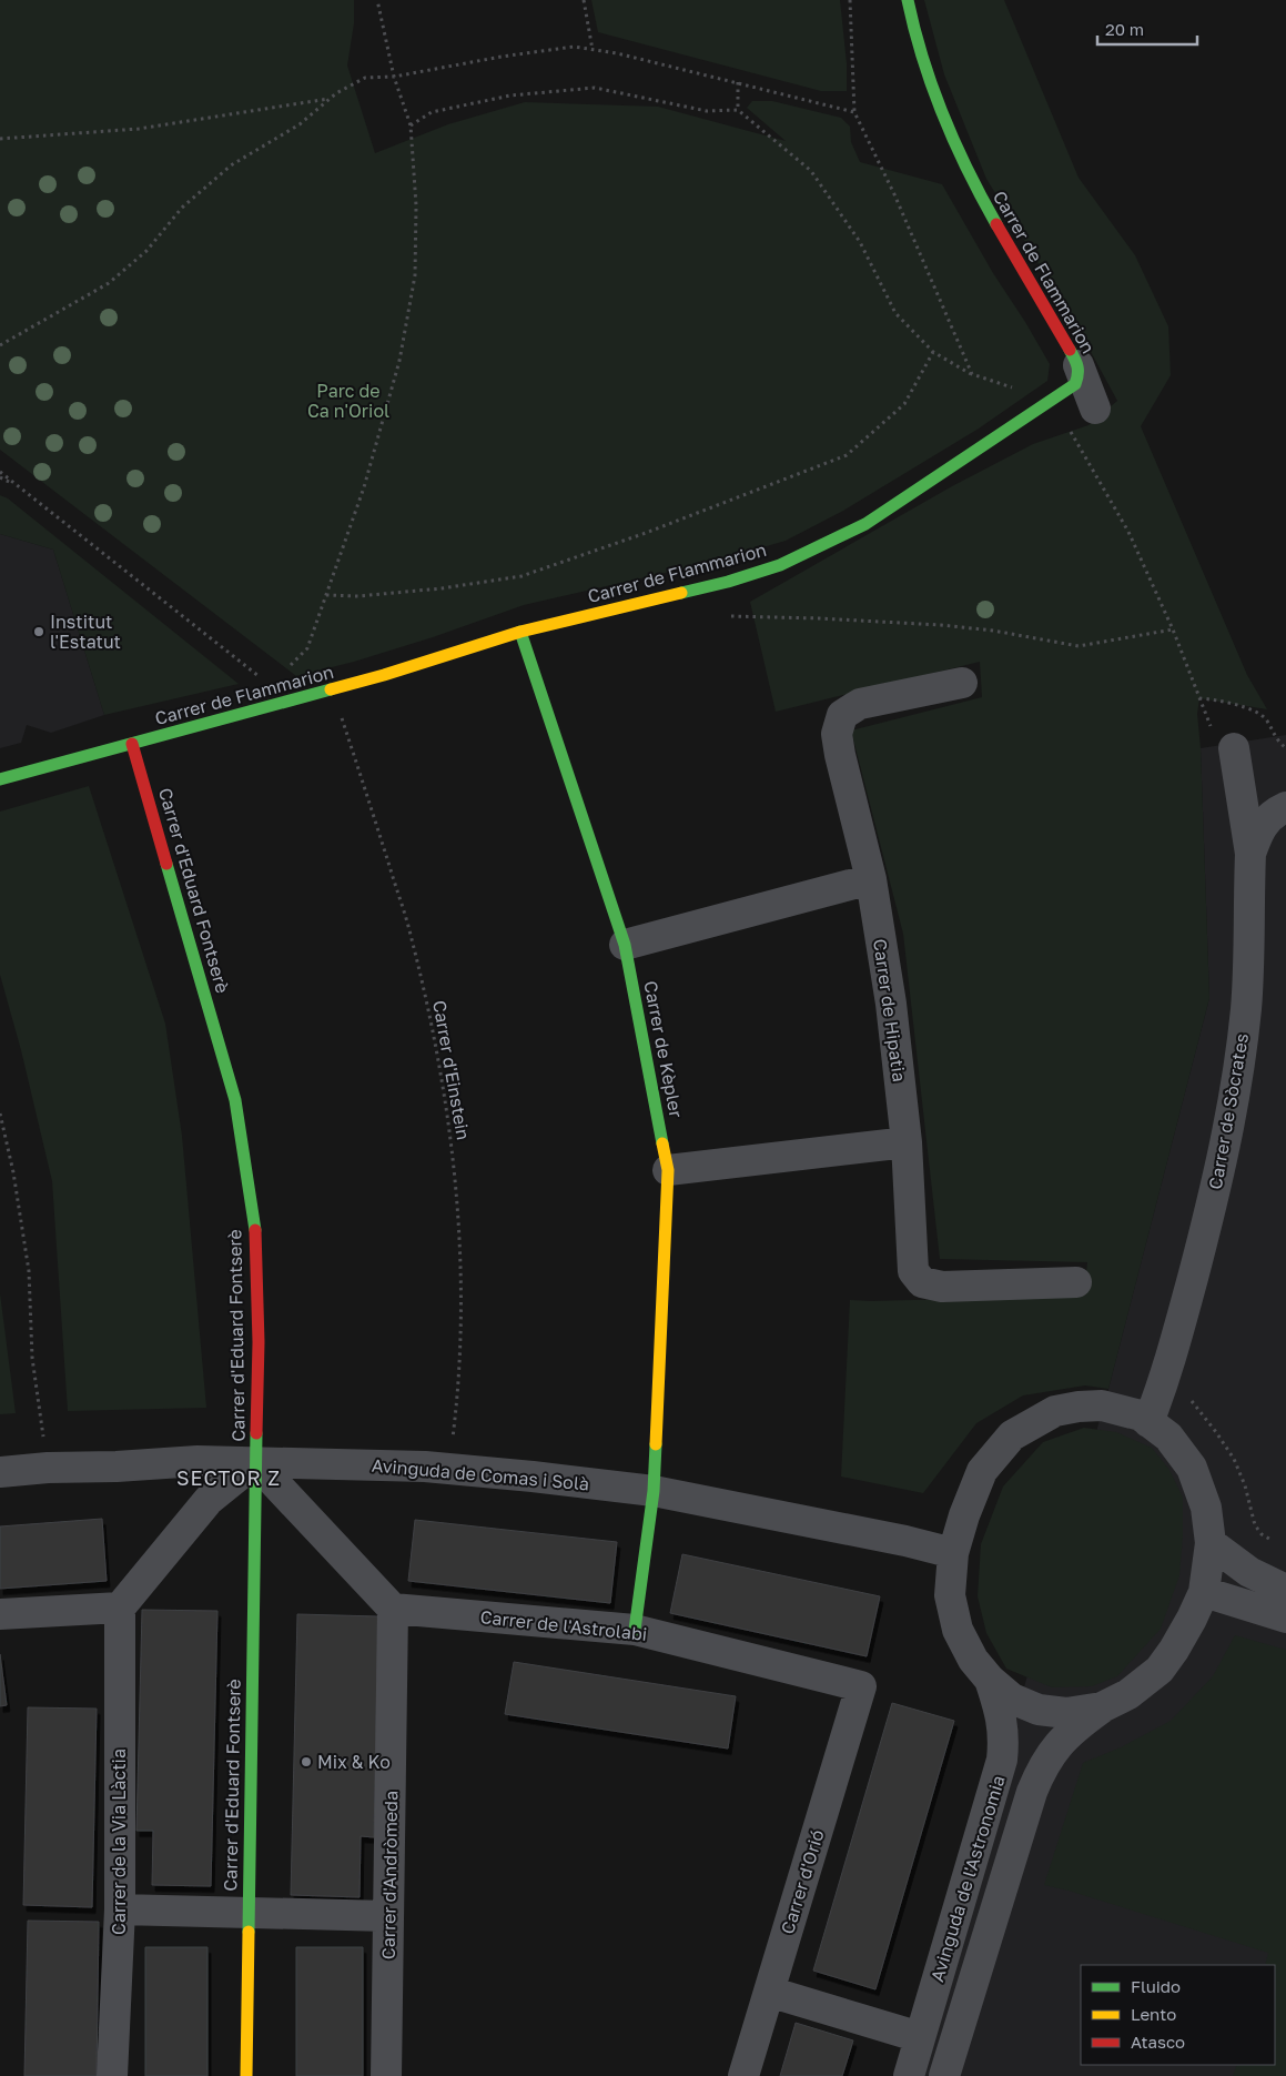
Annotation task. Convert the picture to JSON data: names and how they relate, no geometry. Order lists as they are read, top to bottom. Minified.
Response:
{"streets":{"street":["Carrer de Flammarion","Carrer d'Eduard Fontserè","Carrer de Hipatia","Carrer de Kèpler","Carrer de Sòcrates","Avinguda de Comas i Solà","Carrer de l'Astrolabi","Carrer de la Via Làctia","Carrer d'Andròmeda","Avinguda de l'Astronomia","Carrer d'Orió"],"path":["Carrer d'Einstein"]},"crossings":[["Carrer de Flammarion","Carrer d'Eduard Fontserè"],["Carrer de Flammarion","Carrer de Kèpler"],["Carrer de Flammarion","Carrer d'Einstein"],["Carrer d'Eduard Fontserè","Avinguda de Comas i Solà"],["Carrer de Kèpler","Avinguda de Comas i Solà"],["Carrer de Kèpler","Carrer de l'Astrolabi"],["Carrer d'Einstein","Avinguda de Comas i Solà"],["Carrer de l'Astrolabi","Carrer d'Andròmeda"],["Carrer de l'Astrolabi","Carrer d'Orió"]],"districts":["SECTOR Z"],"parks":["Parc de Ca n'Oriol"],"places":["Institut l'Estatut","Mix & Ko"],"legend":["Fluido","Lento","Atasco"],"scale_bar":"20 m"}
